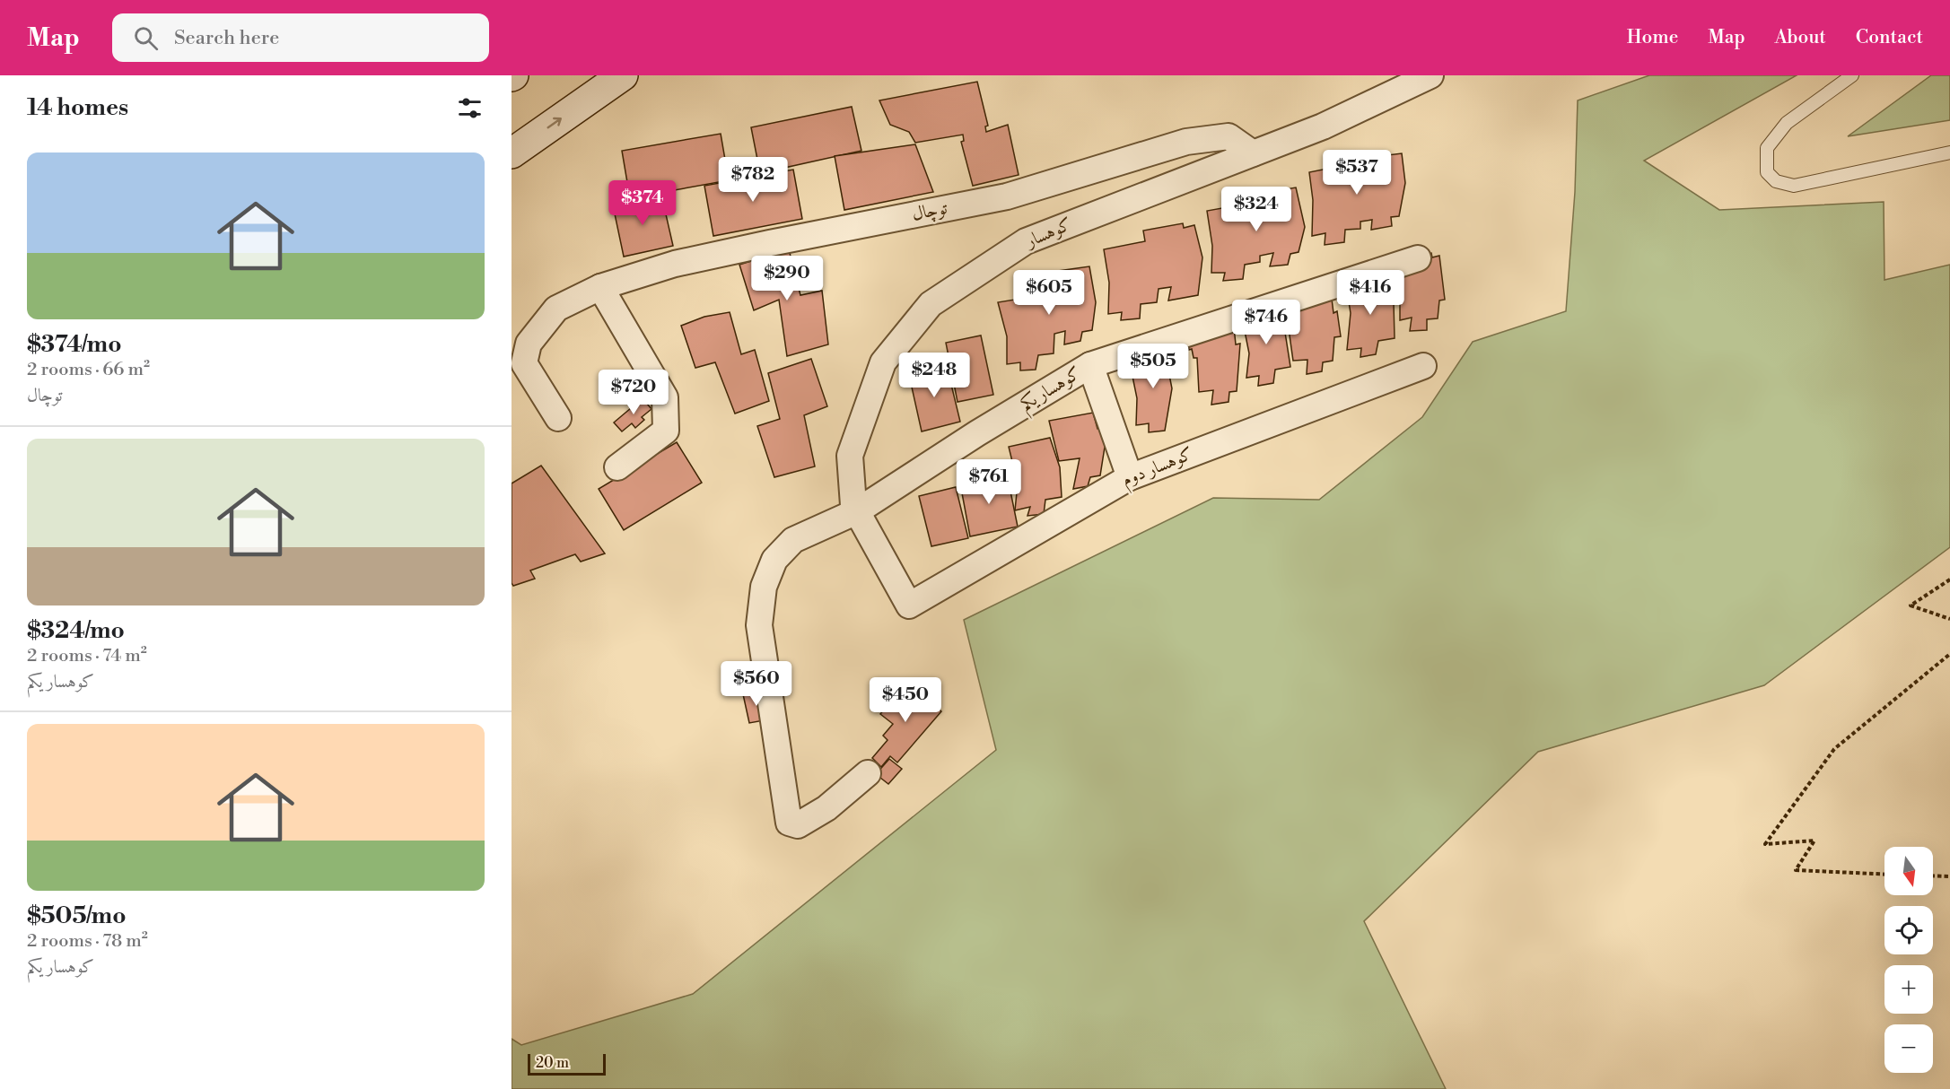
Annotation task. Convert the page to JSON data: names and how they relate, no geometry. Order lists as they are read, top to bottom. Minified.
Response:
{"streets":{"street":["توچال","کوهسار","کوهسار یکم","کوهسار دوم"]},"crossings":[["توچال","کوهسار"],["کوهسار","کوهسار یکم"],["کوهسار","کوهسار دوم"]],"scale_bar":"20 m","north":"bottom","page":{"header":"Map","search":"Search here","nav":["Home","Map","About","Contact"],"heading":"14 homes","list":[{"name":"$374/mo","note":"2 rooms · 66 m² · توچال"},{"name":"$324/mo","note":"2 rooms · 74 m² · کوهسار یکم"},{"name":"$505/mo","note":"2 rooms · 78 m² · کوهسار یکم"}],"price":["$537","$782","$374","$324","$290","$605","$416","$746","$505","$248","$720","$761","$560","$450"],"map_buttons":["+","−"],"scale":"20 m"}}
